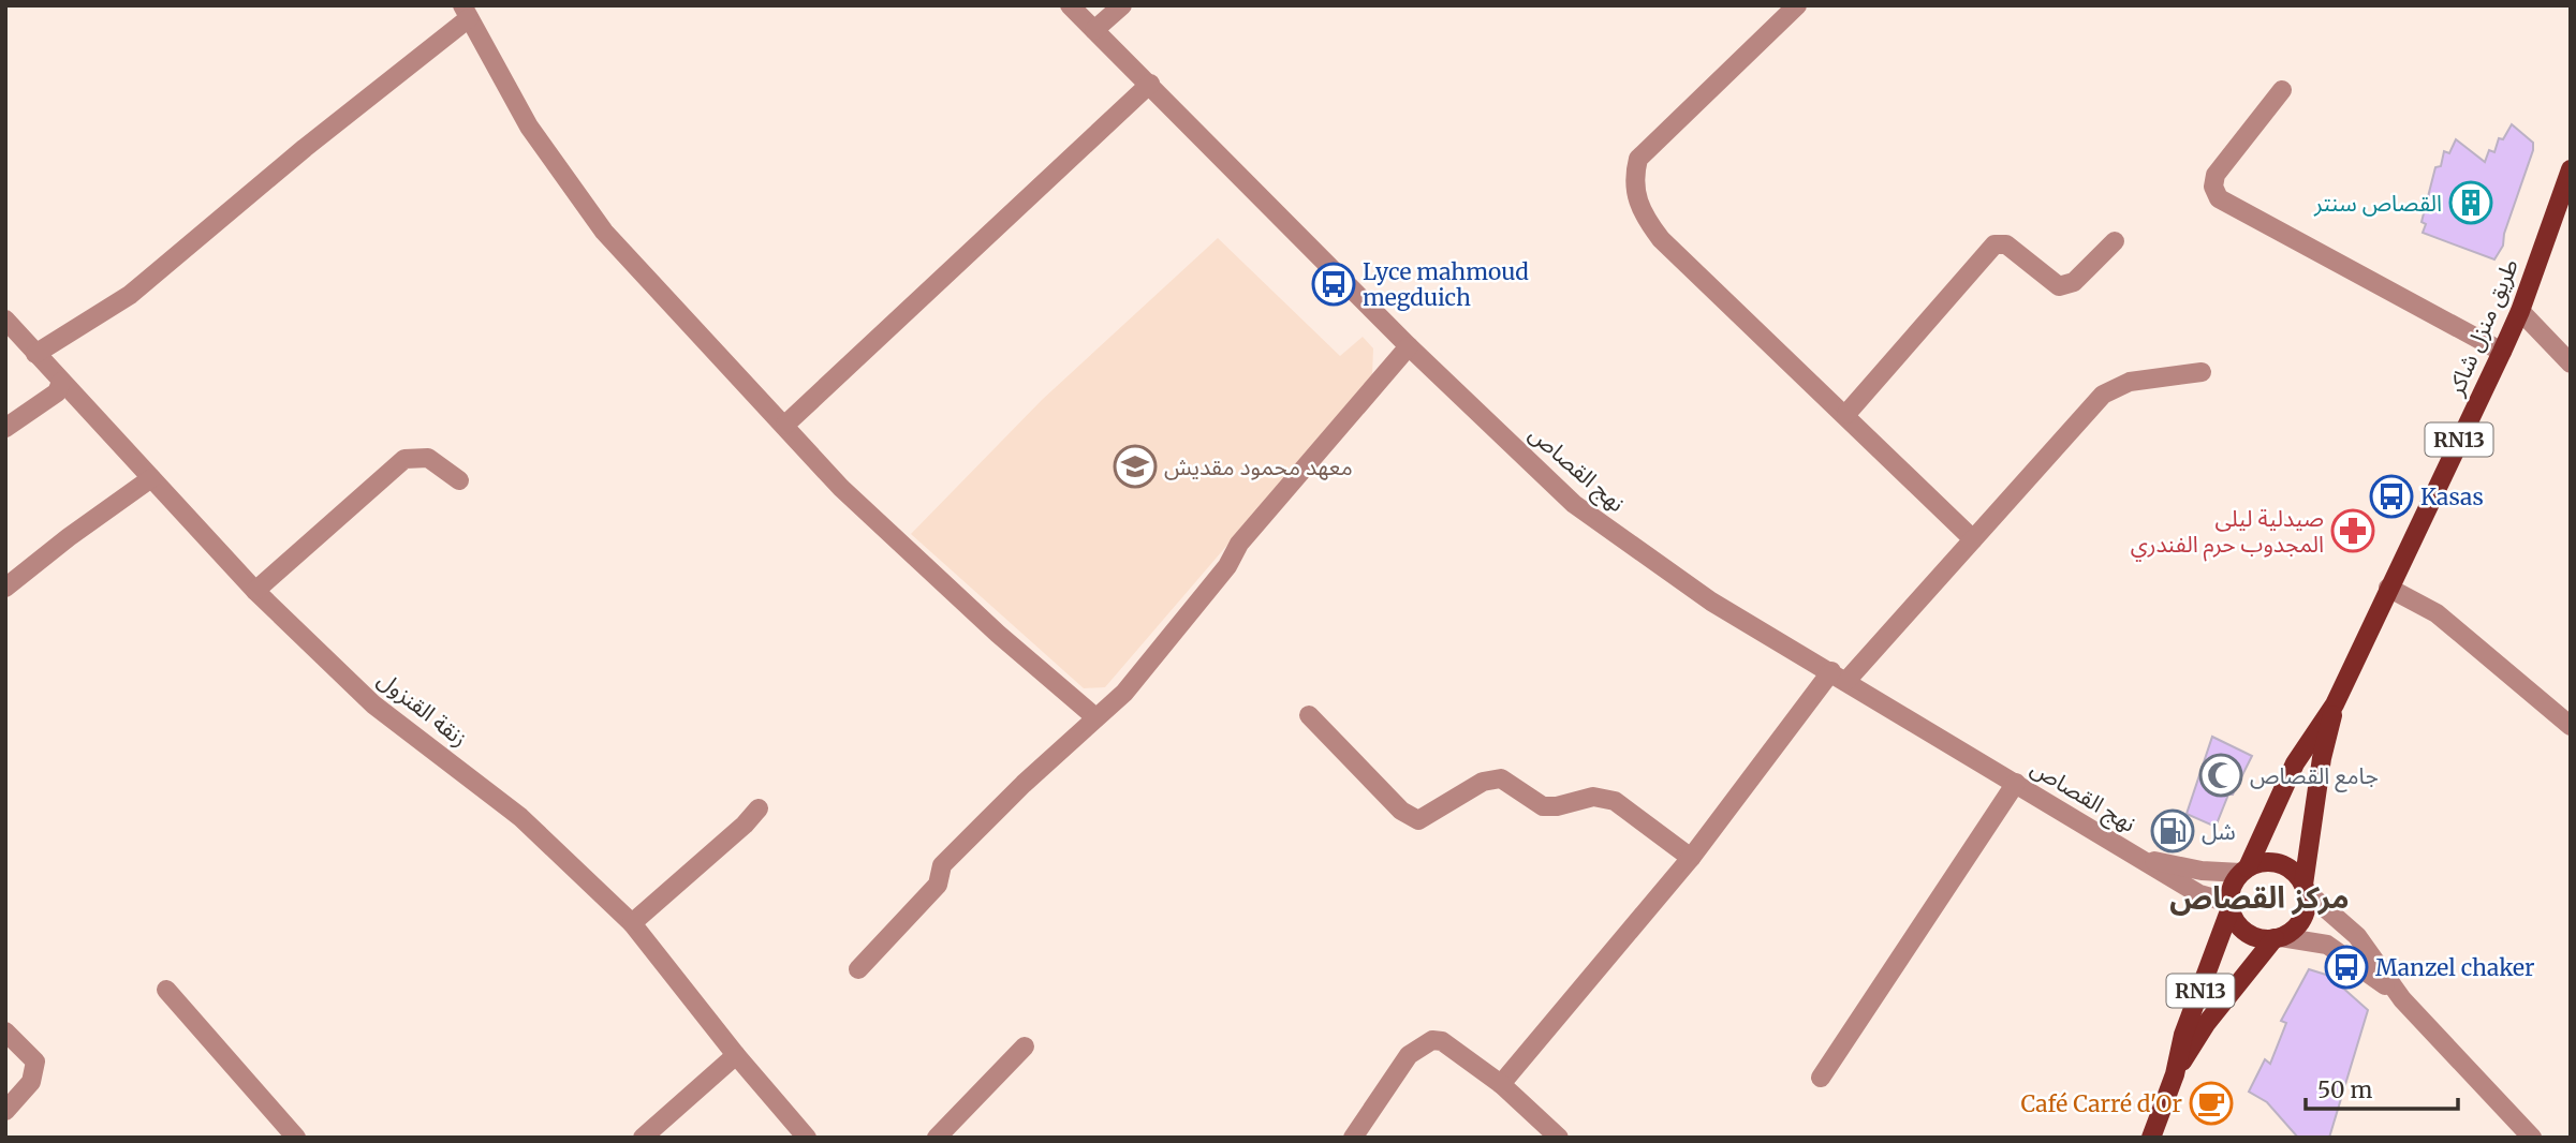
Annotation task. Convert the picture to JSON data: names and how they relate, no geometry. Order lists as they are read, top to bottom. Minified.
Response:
{"streets":{"main road":["طريق منزل شاكر","RN13"],"street":["نهج القصاص","زنقة القنزول"]},"crossings":[["طريق منزل شاكر","RN13"],["طريق منزل شاكر","نهج القصاص"],["RN13","نهج القصاص"]],"districts":["مركز القصاص"],"places":{"building":["القصاص سنتر"],"bus stop":["Lyce mahmoud megduich","Kasas","Manzel chaker"],"school or university":["معهد محمود مقديش"],"pharmacy":["صيدلية ليلى المجدوب حرم الفندري"],"mosque":["جامع القصاص"],"fuel station":["شل"],"cafe":["Café Carré d'Or"]},"scale_bar":"50 m"}
